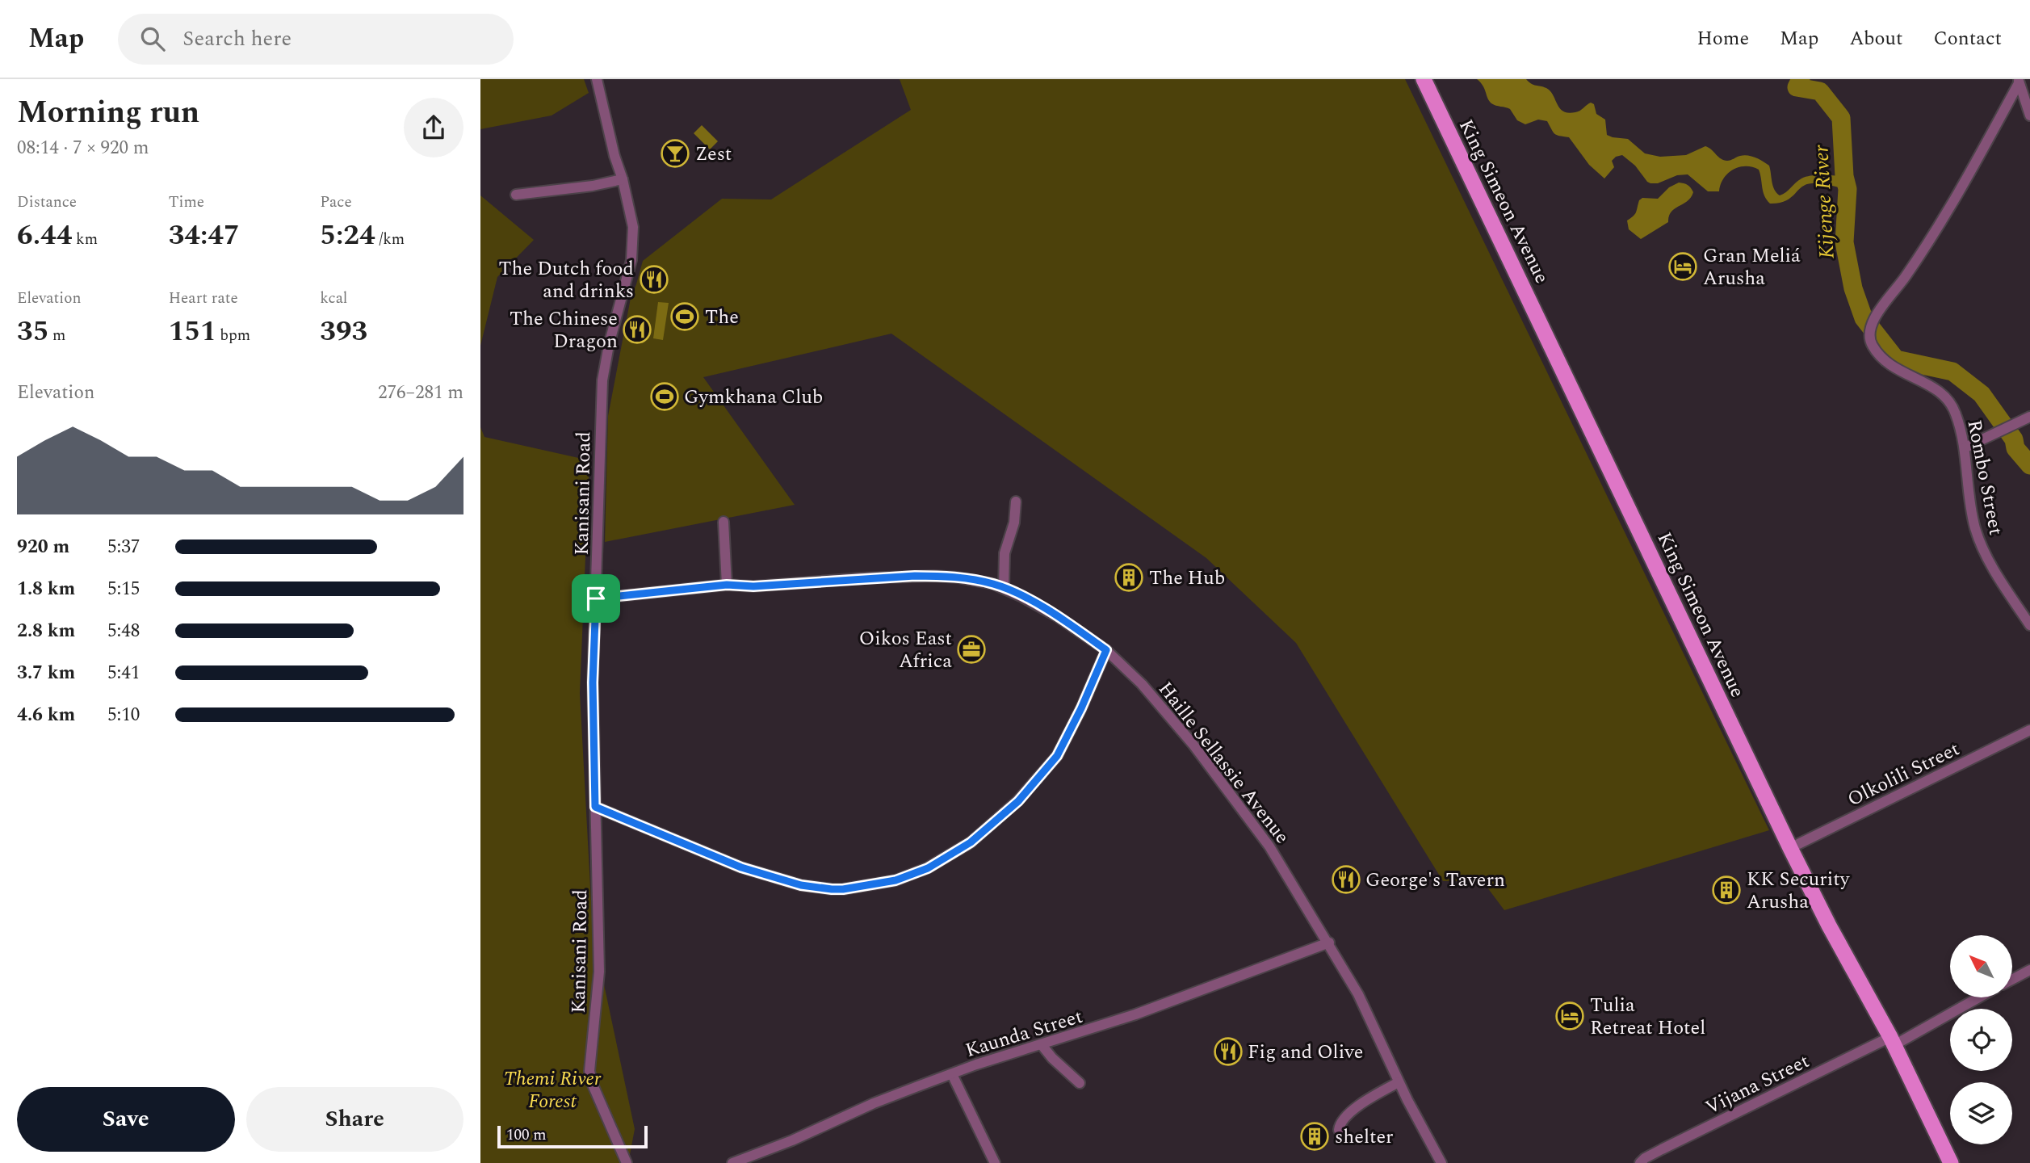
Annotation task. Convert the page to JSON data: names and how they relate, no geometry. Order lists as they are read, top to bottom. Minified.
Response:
{"streets":{"main road":["King Simeon Avenue"],"street":["Rombo Street","Kanisani Road","Haille Sellassie Avenue","Olkolili Street","Kaunda Street","Vijana Street"]},"crossings":[["King Simeon Avenue","Olkolili Street"],["King Simeon Avenue","Vijana Street"],["Kanisani Road","Haille Sellassie Avenue"],["Haille Sellassie Avenue","Kaunda Street"]],"water":["Kijenge River"],"parks":["Themi River Forest"],"places":{"bar":["Zest"],"hotel":["Gran Meliá Arusha","Tulia Retreat Hotel"],"restaurant":["The Dutch food and drinks","The Chinese Dragon","George's Tavern","Fig and Olive"],"sports":["The","Gymkhana Club"],"building":["The Hub","KK Security Arusha","shelter"],"office":["Oikos East Africa"]},"scale_bar":"100 m","north":"top left","page":{"header":"Map","search":"Search here","nav":["Home","Map","About","Contact"],"heading":["Morning run","08:14 · 7 × 920 m"],"stats":[["Distance","6.44 km"],["Time","34:47"],["Pace","5:24 /km"],["Elevation","35 m"],["Heart rate","151 bpm"],["kcal","393"]],"chart":["Elevation","276–281 m"],"list":[{"name":"920 m","note":"5:37"},{"name":"1.8 km","note":"5:15"},{"name":"2.8 km","note":"5:48"},{"name":"3.7 km","note":"5:41"},{"name":"4.6 km","note":"5:10"}],"buttons":["Save","Share"],"scale":"100 m"}}
